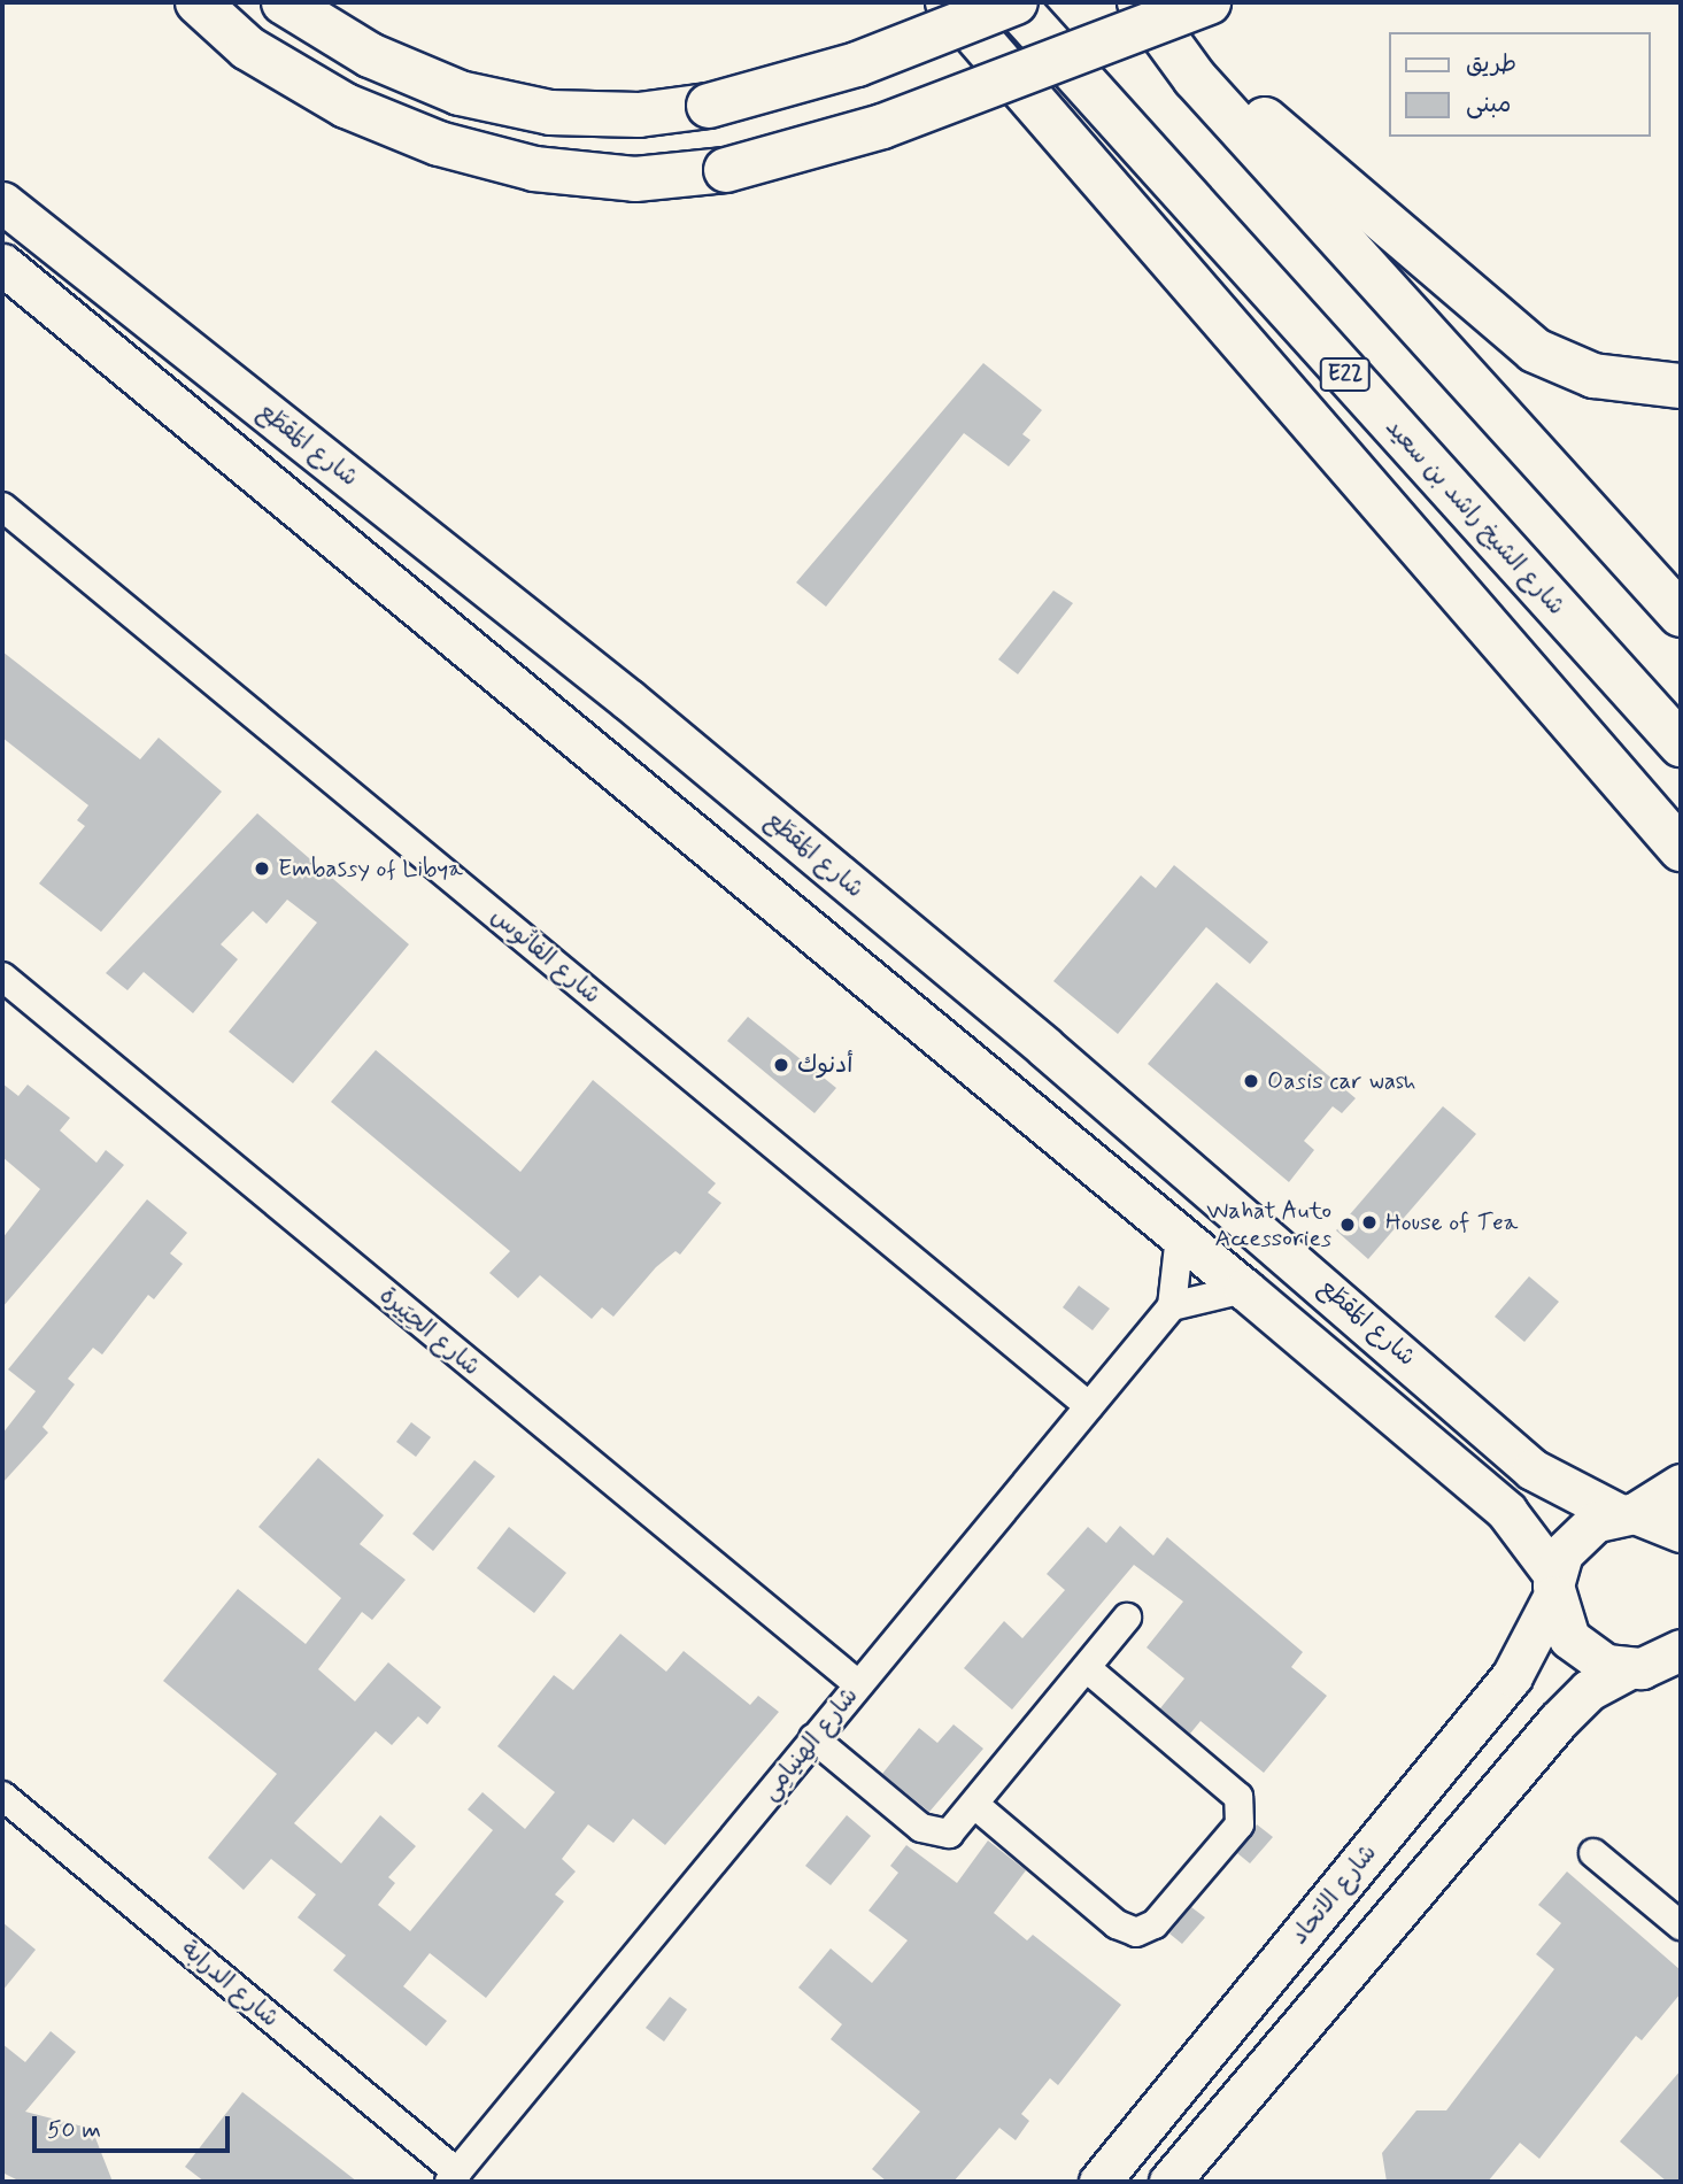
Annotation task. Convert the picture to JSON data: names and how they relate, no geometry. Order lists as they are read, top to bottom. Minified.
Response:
{"streets":{"highway":["E22","شارع الشيخ راشد بن سعيد"],"street":["شارع المَقطَع","شارع الفانُوس","شارع الحِيَيرة","شارع الهِنيامِي","شارع الاتحاد","شارع الدرابة"]},"crossings":[["شارع المَقطَع","شارع الاتحاد"],["شارع الفانُوس","شارع الهِنيامِي"],["شارع الحِيَيرة","شارع الهِنيامِي"],["شارع الهِنيامِي","شارع الدرابة"]],"places":["Embassy of Libya","أدنوك","Oasis car wash","House of Tea","Wahat Auto Accessories"],"legend":["طريق","مبنى"],"scale_bar":"50 m"}
